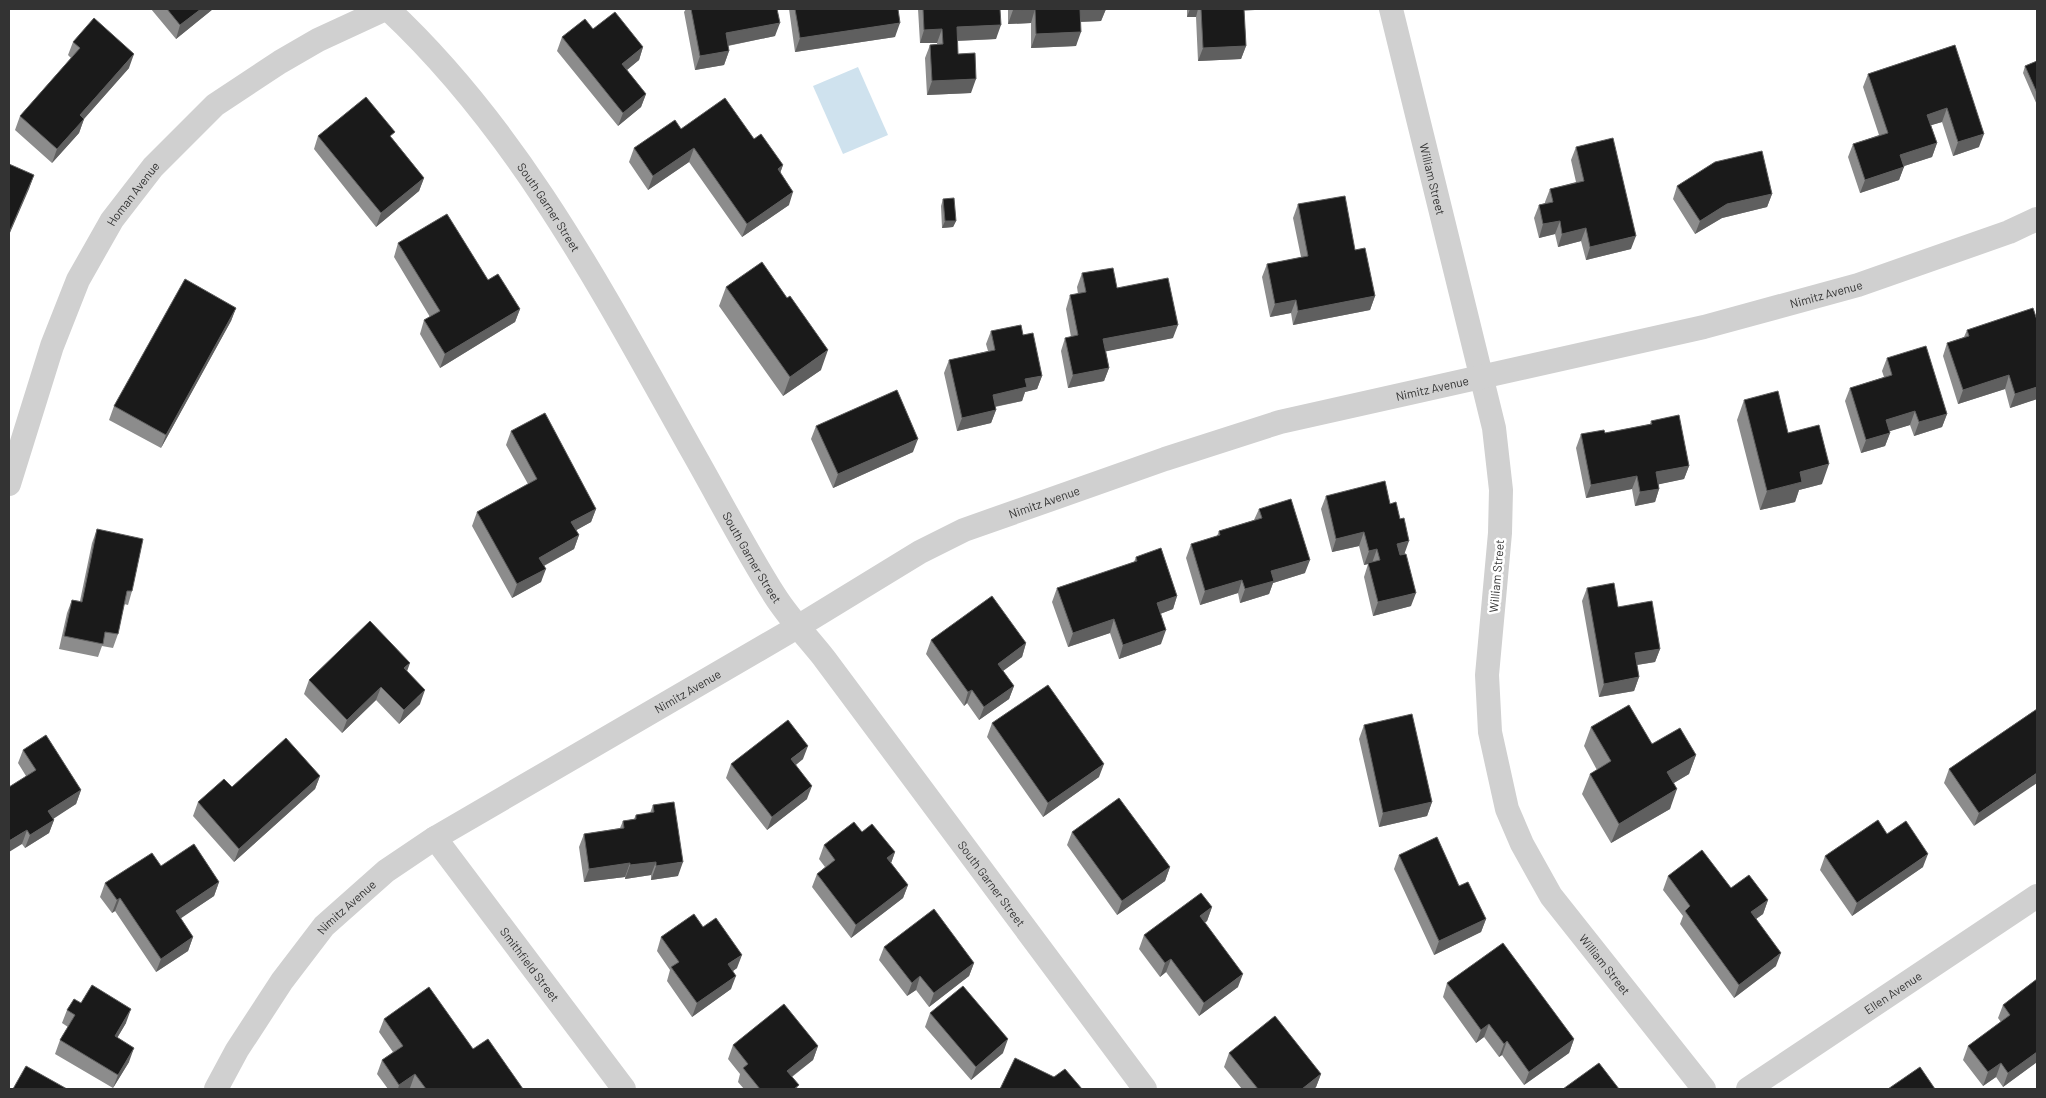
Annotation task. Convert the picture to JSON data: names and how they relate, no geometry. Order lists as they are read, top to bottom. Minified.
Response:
{"streets":{"street":["William Street","Homan Avenue","South Garner Street","Nimitz Avenue","Smithfield Street","Ellen Avenue"]},"crossings":[["William Street","Nimitz Avenue"],["Homan Avenue","South Garner Street"],["South Garner Street","Nimitz Avenue"],["Nimitz Avenue","Smithfield Street"]]}
